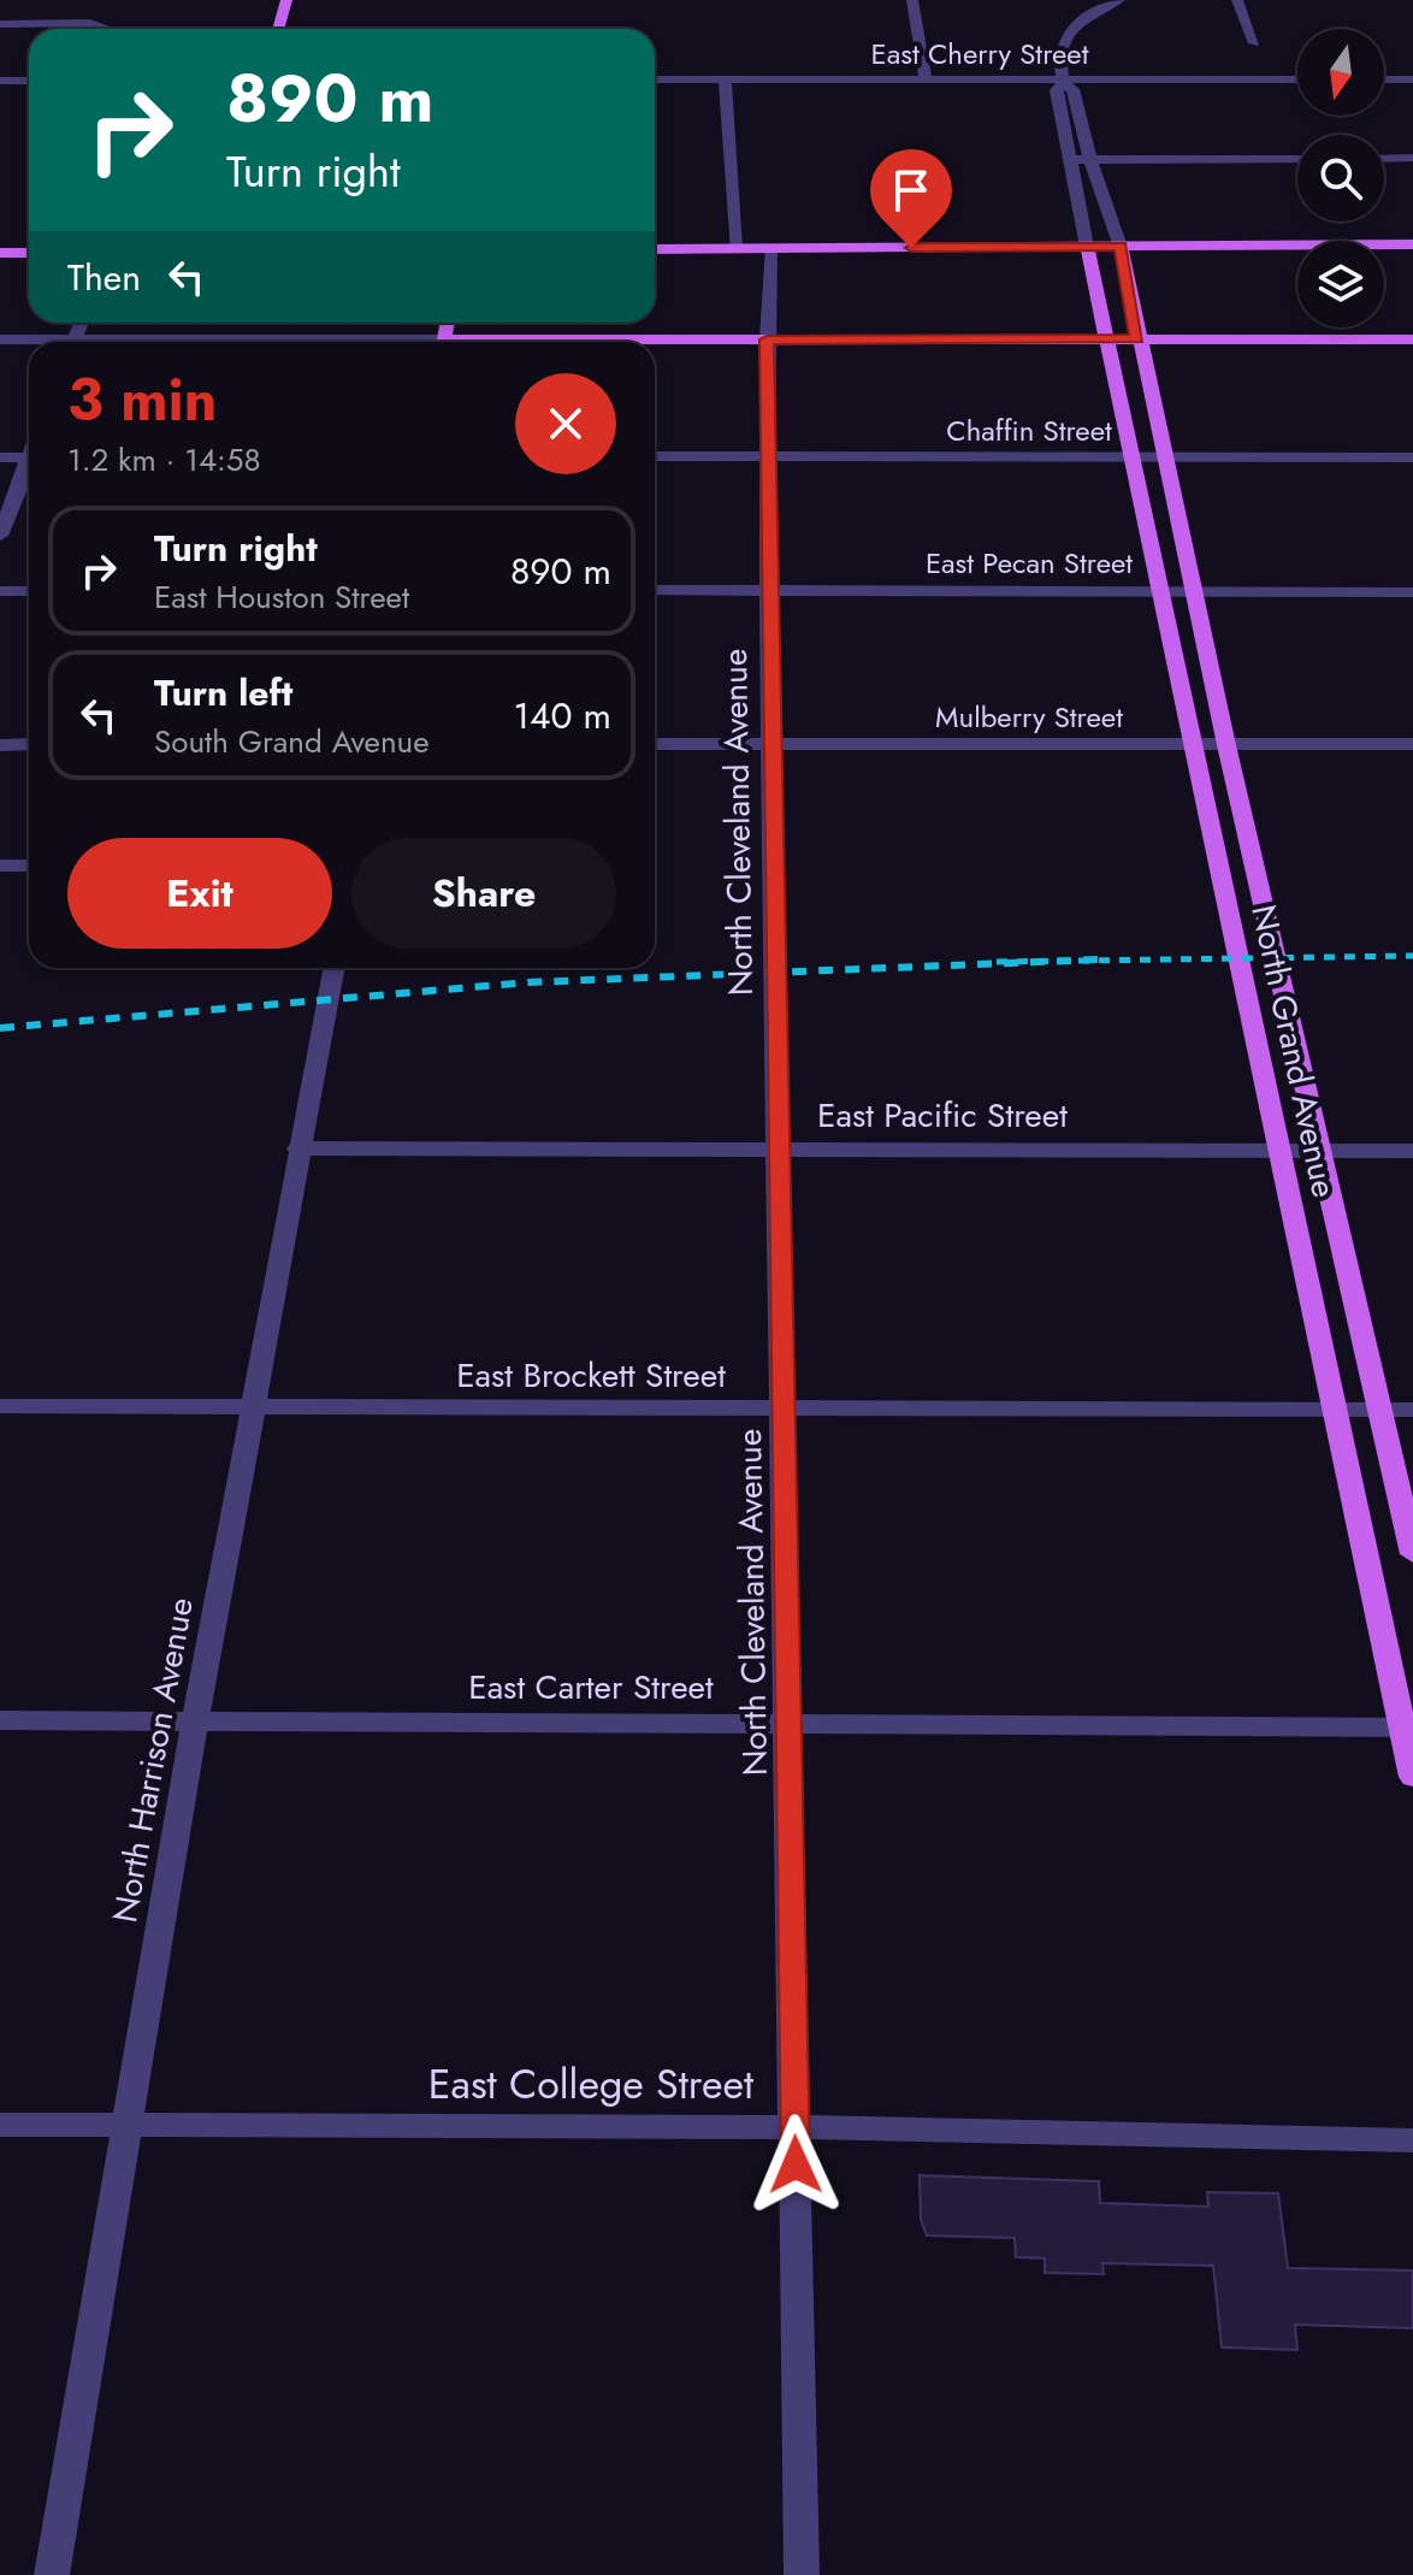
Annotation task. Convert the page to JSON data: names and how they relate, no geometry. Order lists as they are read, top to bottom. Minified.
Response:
{"streets":{"main road":["North Grand Avenue"],"street":["East Cherry Street","Chaffin Street","East Pecan Street","Mulberry Street","North Cleveland Avenue","East Pacific Street","East Brockett Street","East Carter Street","North Harrison Avenue","East College Street"]},"crossings":[["Chaffin Street","North Cleveland Avenue"],["Chaffin Street","North Grand Avenue"],["East Pecan Street","North Cleveland Avenue"],["East Pecan Street","North Grand Avenue"],["Mulberry Street","North Cleveland Avenue"],["Mulberry Street","North Grand Avenue"],["North Cleveland Avenue","East Pacific Street"],["North Cleveland Avenue","East Brockett Street"],["North Cleveland Avenue","East Carter Street"],["North Cleveland Avenue","East College Street"],["North Grand Avenue","East Pacific Street"],["North Grand Avenue","East Brockett Street"],["North Grand Avenue","East Carter Street"],["East Pacific Street","North Harrison Avenue"],["East Brockett Street","North Harrison Avenue"],["East Carter Street","North Harrison Avenue"],["North Harrison Avenue","East College Street"]],"north":"bottom","page":{"turn":["890 m","Turn right"],"then":"Then","heading":["3 min","1.2 km · 14:58"],"list":[{"name":"Turn right","note":"East Houston Street","value":"890 m"},{"name":"Turn left","note":"South Grand Avenue","value":"140 m"}],"buttons":["Exit","Share"]}}
